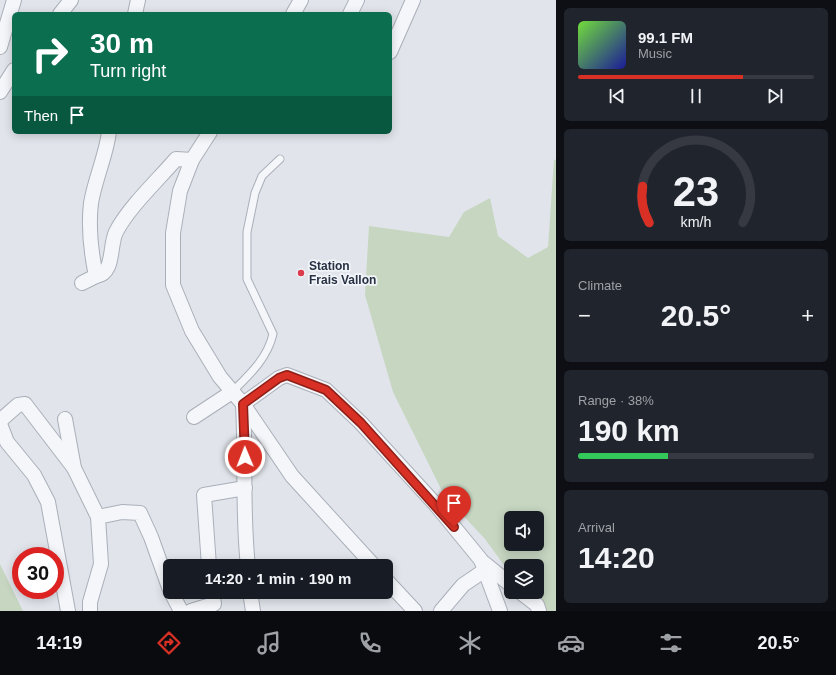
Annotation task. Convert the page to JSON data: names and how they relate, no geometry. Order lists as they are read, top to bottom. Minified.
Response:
{"places":["Station Frais Vallon"],"page":{"turn":["30 m","Turn right"],"song":["99.1 FM","Music"],"then":"Then","tile":["Climate",["Range · 38%","190 km"],["Arrival","14:20"]],"heat":["−","20.5°","+"],"limit":"30","trip":"14:20 · 1 min · 190 m","tabs":["14:19","20.5°"],"gauge":["23","km/h"]}}
